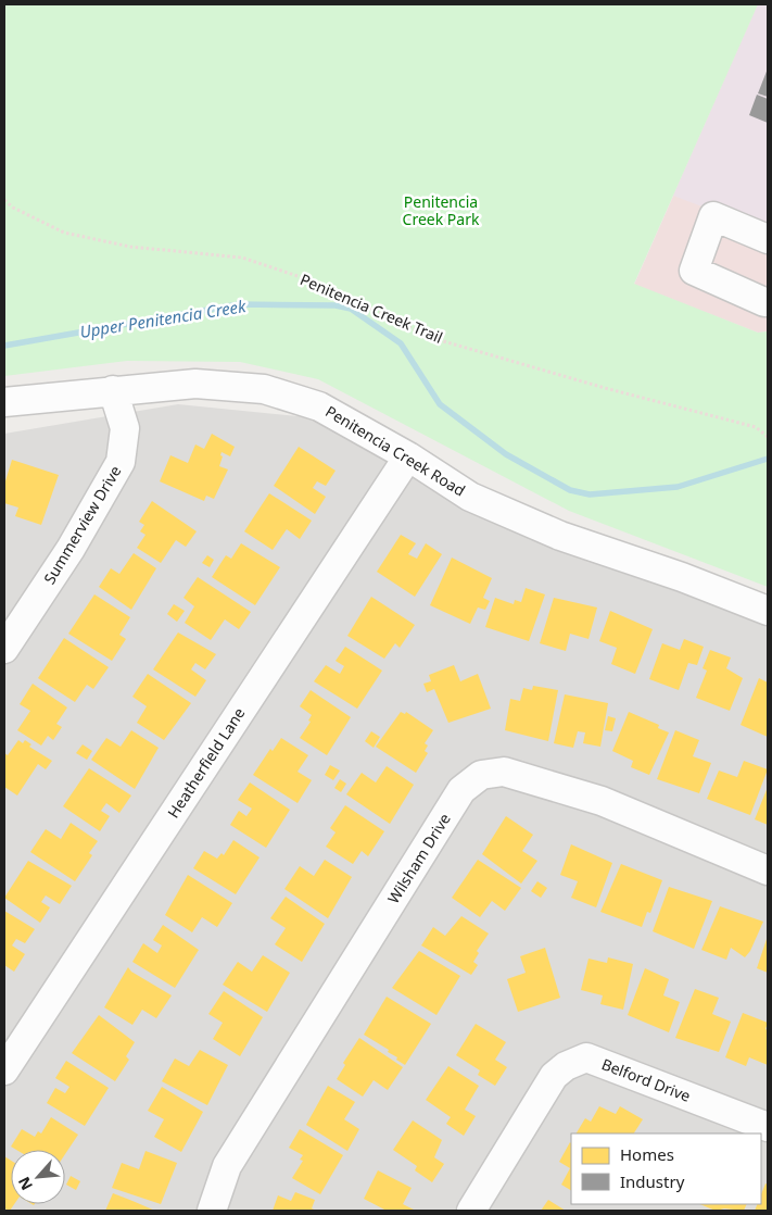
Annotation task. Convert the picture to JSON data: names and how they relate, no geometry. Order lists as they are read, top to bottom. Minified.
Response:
{"streets":{"street":["Penitencia Creek Road","Summerview Drive","Heatherfield Lane","Wilsham Drive","Belford Drive"],"path":["Penitencia Creek Trail"]},"crossings":[["Penitencia Creek Road","Summerview Drive"],["Penitencia Creek Road","Heatherfield Lane"]],"water":["Upper Penitencia Creek"],"parks":["Penitencia Creek Park"],"legend":["Homes","Industry"],"north":"bottom left"}
